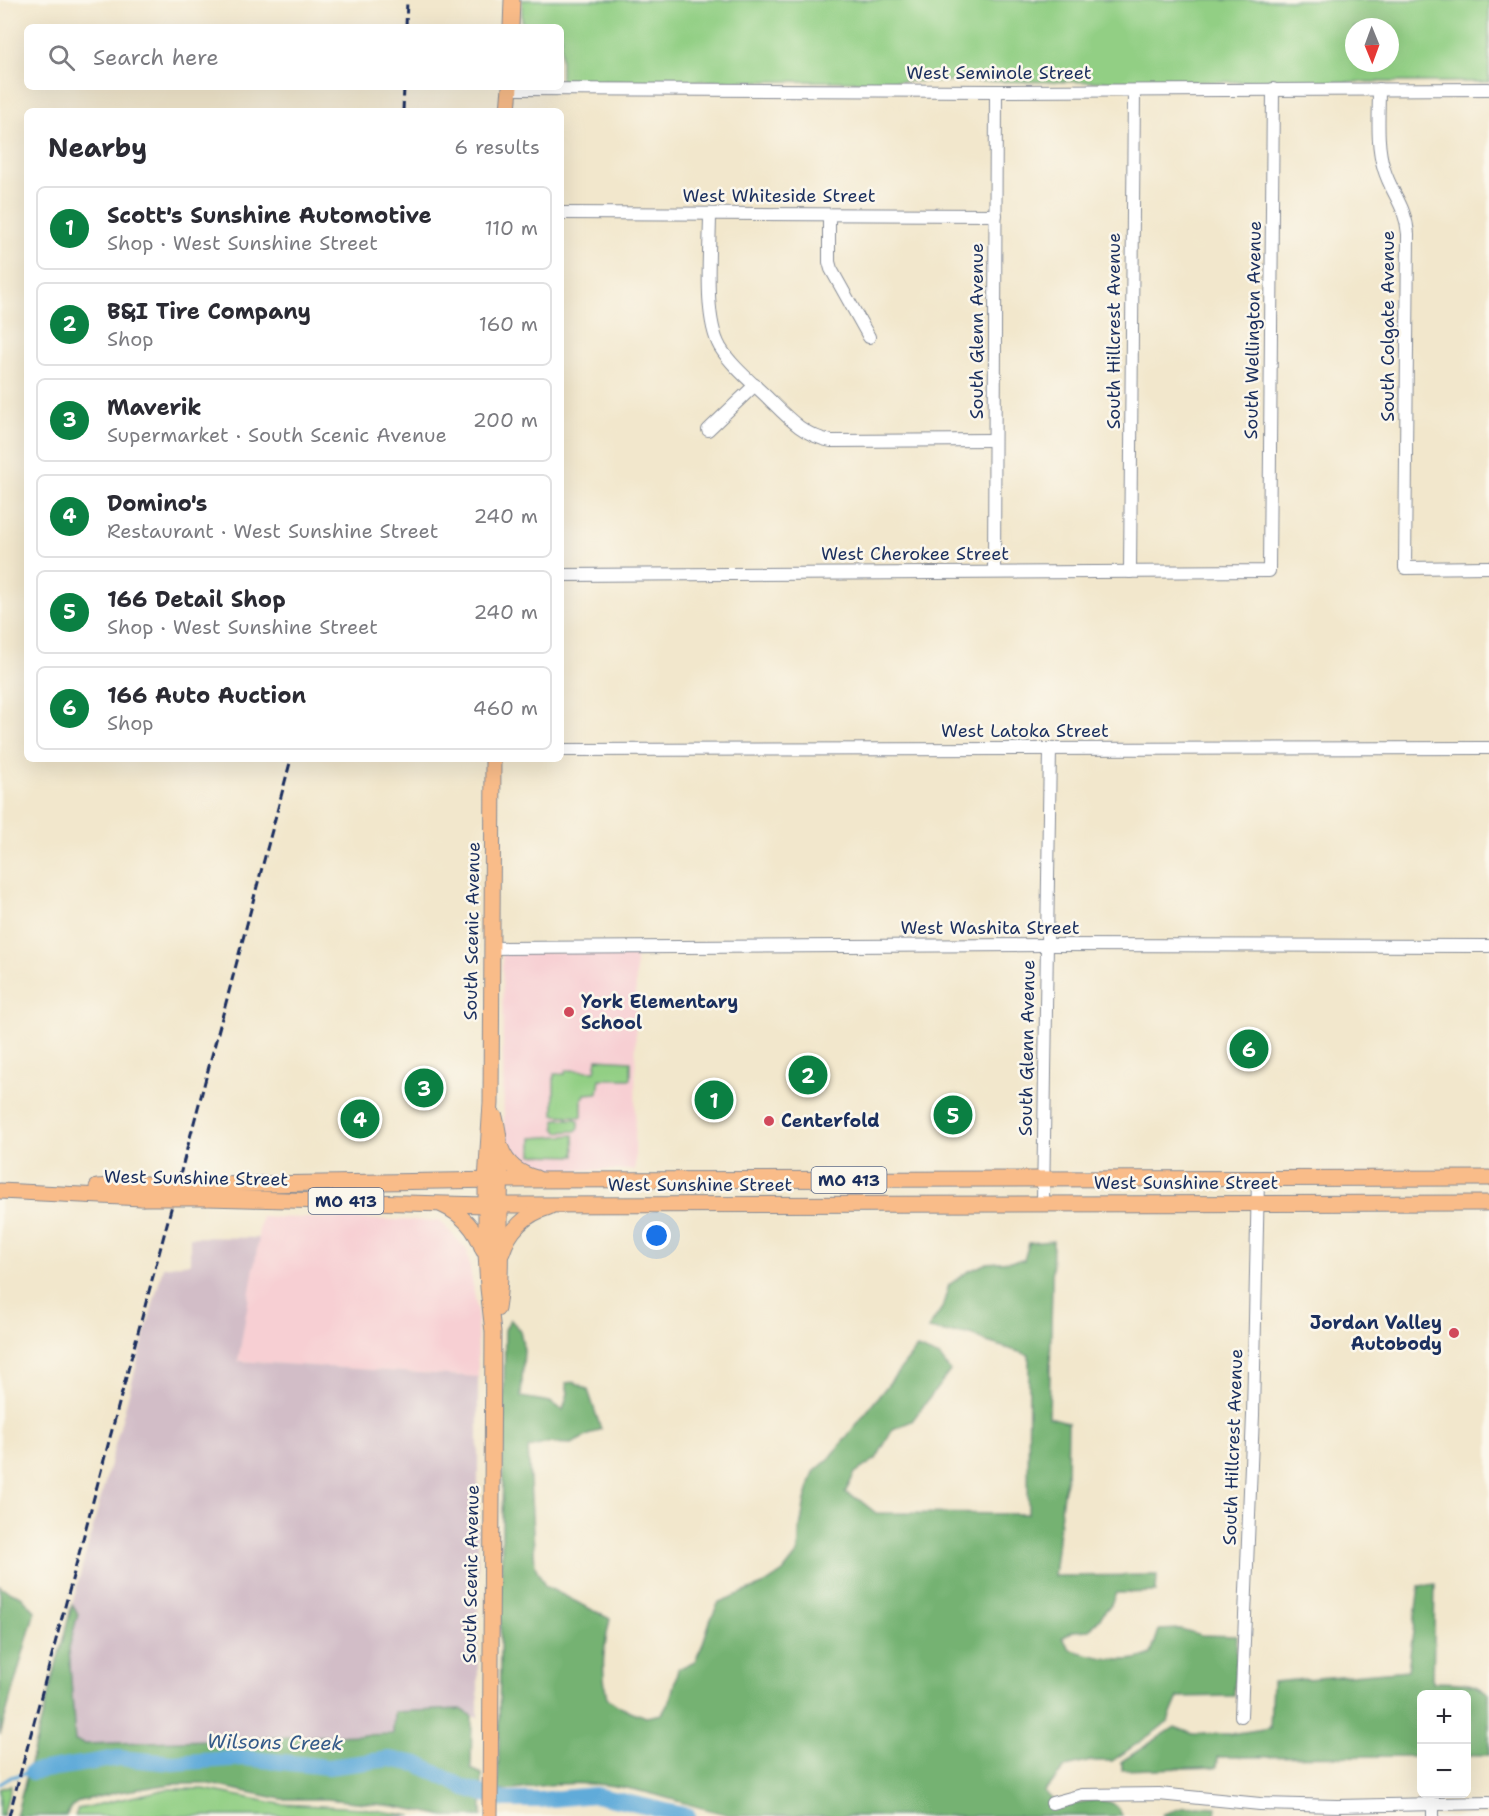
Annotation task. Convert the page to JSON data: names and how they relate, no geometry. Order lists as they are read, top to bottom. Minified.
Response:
{"streets":{"main road":["South Scenic Avenue","West Sunshine Street","MO 413"],"street":["West Seminole Street","West Whiteside Street","South Colgate Avenue","South Wellington Avenue","South Glenn Avenue","South Hillcrest Avenue","West Cherokee Street","West Latoka Street","West Washita Street"]},"crossings":[["West Seminole Street","South Colgate Avenue"],["West Seminole Street","South Wellington Avenue"],["West Seminole Street","South Glenn Avenue"],["West Seminole Street","South Hillcrest Avenue"],["West Whiteside Street","South Glenn Avenue"],["South Wellington Avenue","West Cherokee Street"],["South Glenn Avenue","West Cherokee Street"],["South Glenn Avenue","West Latoka Street"],["South Glenn Avenue","West Washita Street"],["South Glenn Avenue","West Sunshine Street"],["South Hillcrest Avenue","West Cherokee Street"],["South Hillcrest Avenue","West Sunshine Street"],["West Washita Street","South Scenic Avenue"],["South Scenic Avenue","West Sunshine Street"]],"water":["Wilsons Creek"],"places":["York Elementary School","Centerfold","Jordan Valley Autobody"],"north":"bottom","page":{"search":"Search here","heading":["Nearby","6 results"],"list":[{"mark":"1","name":"Scott's Sunshine Automotive","note":"Shop · West Sunshine Street","value":"110 m"},{"mark":"2","name":"B&I Tire Company","note":"Shop","value":"160 m"},{"mark":"3","name":"Maverik","note":"Supermarket · South Scenic Avenue","value":"200 m"},{"mark":"4","name":"Domino's","note":"Restaurant · West Sunshine Street","value":"240 m"},{"mark":"5","name":"166 Detail Shop","note":"Shop · West Sunshine Street","value":"240 m"},{"mark":"6","name":"166 Auto Auction","note":"Shop","value":"460 m"}],"pins":["6","2","3","1","5","4"],"map_buttons":["+","−"]}}
